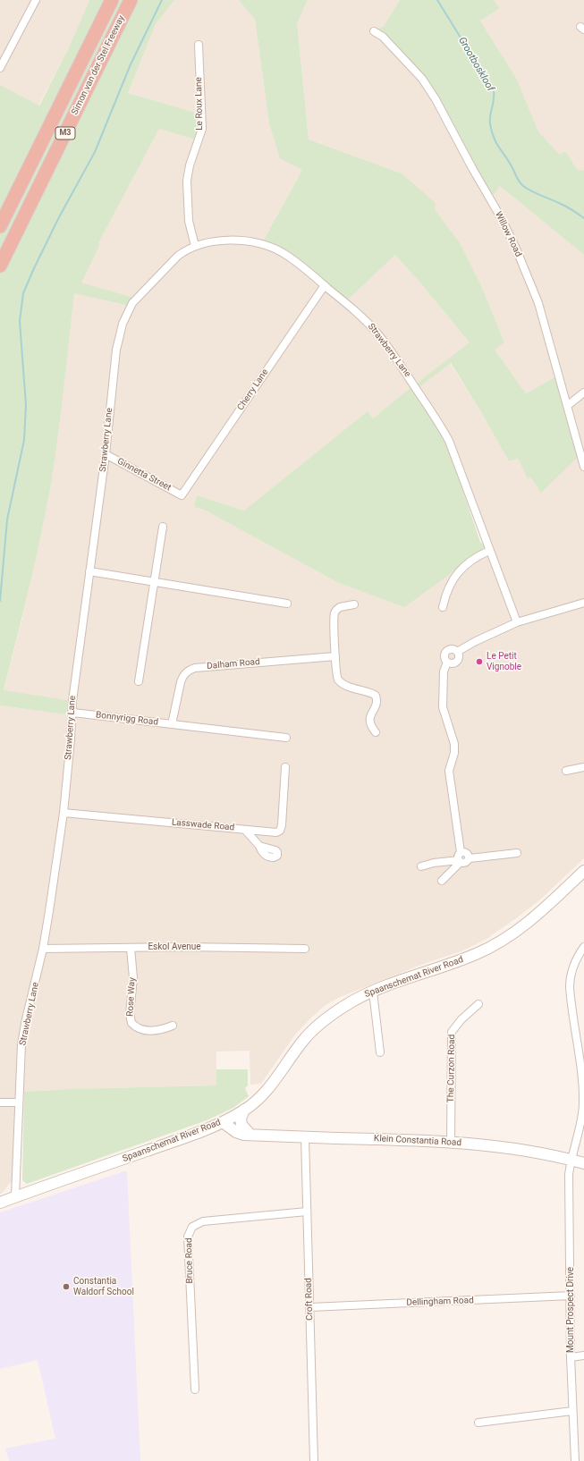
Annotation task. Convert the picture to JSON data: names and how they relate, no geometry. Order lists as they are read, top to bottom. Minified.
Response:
{"streets":{"highway":["Simon van der Stel Freeway","M3"],"main road":["Spaanschemat River Road","Klein Constantia Road"],"street":["Le Roux Lane","Willow Road","Strawberry Lane","Cherry Lane","Ginnetta Street","Dalham Road","Bonnyrigg Road","Lasswade Road","Eskol Avenue","Rose Way","The Curzon Road","Bruce Road","Croft Road","Dellingham Road","Mount Prospect Drive"]},"crossings":[["Le Roux Lane","Strawberry Lane"],["Strawberry Lane","Cherry Lane"],["Strawberry Lane","Ginnetta Street"],["Strawberry Lane","Bonnyrigg Road"],["Strawberry Lane","Lasswade Road"],["Strawberry Lane","Eskol Avenue"],["Strawberry Lane","Spaanschemat River Road"],["Cherry Lane","Ginnetta Street"],["Dalham Road","Bonnyrigg Road"],["Eskol Avenue","Rose Way"],["Spaanschemat River Road","Klein Constantia Road"],["The Curzon Road","Klein Constantia Road"],["Klein Constantia Road","Croft Road"],["Klein Constantia Road","Mount Prospect Drive"],["Bruce Road","Croft Road"],["Croft Road","Dellingham Road"],["Dellingham Road","Mount Prospect Drive"]],"water":["Grootboskloof"],"places":["Le Petit Vignoble","Constantia Waldorf School"]}
